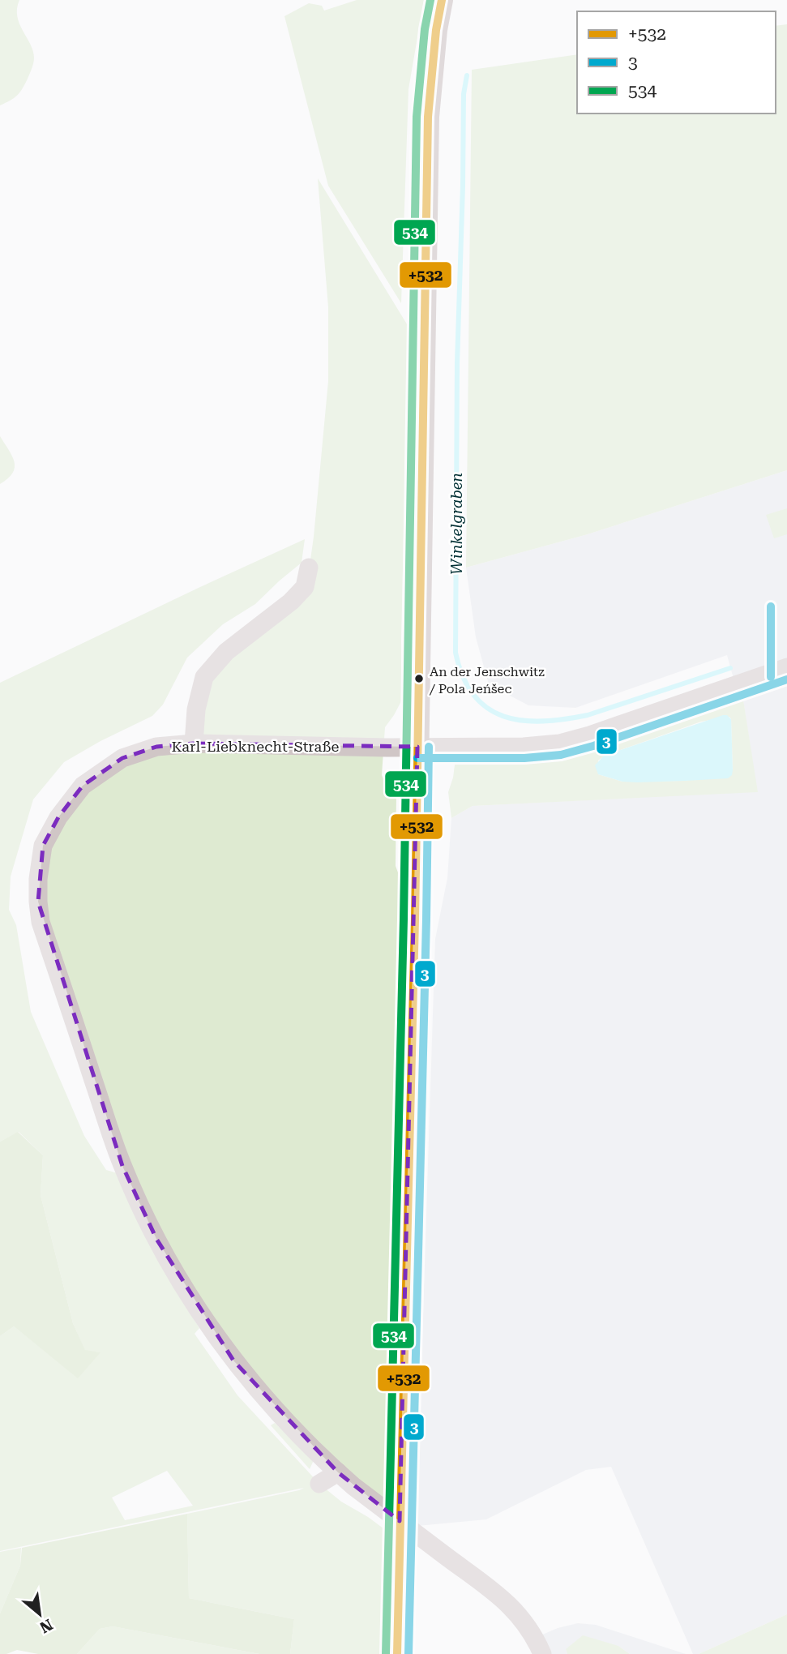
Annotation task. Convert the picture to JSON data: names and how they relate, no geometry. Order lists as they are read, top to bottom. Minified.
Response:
{"streets":{"street":["Karl-Liebknecht-Straße"]},"water":["Winkelgraben"],"places":["An der Jenschwitz / Pola Jeńšec"],"lines":["transit line +532","transit line 534","transit line 3"],"legend":["+532","3","534"],"north":"bottom right"}
